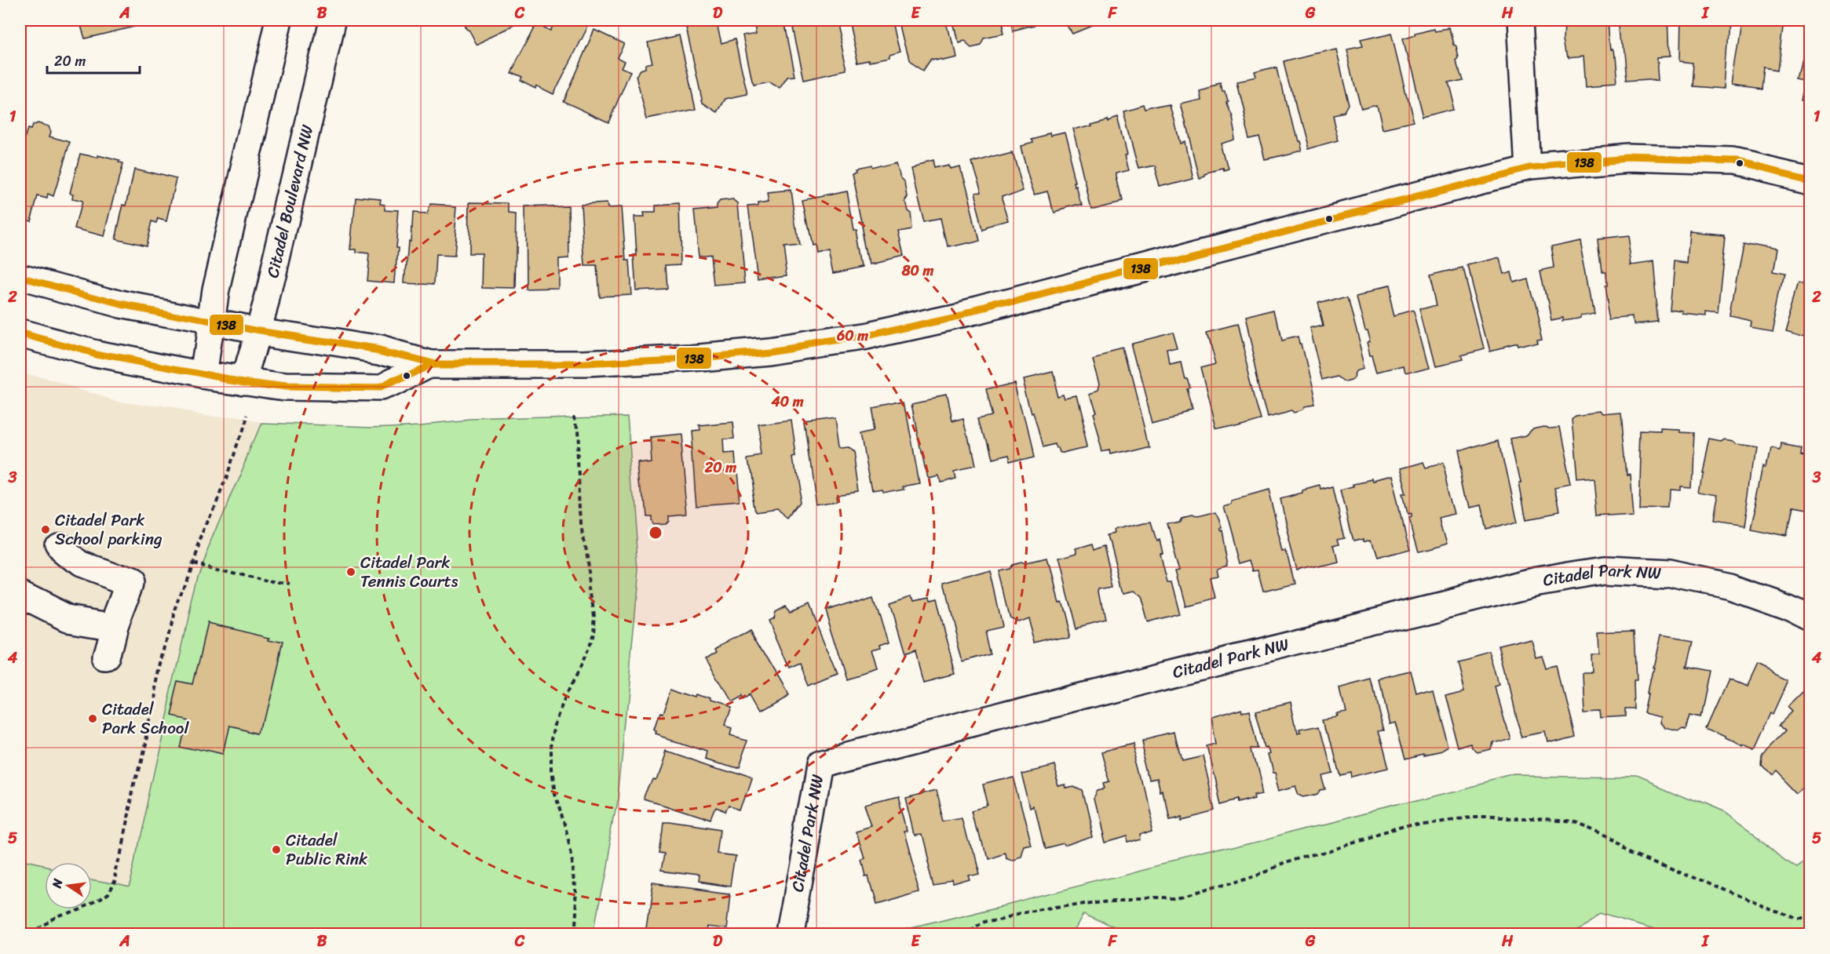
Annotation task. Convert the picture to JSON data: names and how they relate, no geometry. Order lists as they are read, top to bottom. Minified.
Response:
{"streets":{"street":["Citadel Boulevard NW","Citadel Park NW"]},"places":["Citadel Park School parking","Citadel Park Tennis Courts","Citadel Park School","Citadel Public Rink"],"lines":["transit line 138"],"scale_bar":"20 m","north":"left","grid":{"columns":["A","B","C","D","E","F","G","H","I"],"rows":["1","2","3","4","5"]},"rings":["80 m","60 m","40 m","20 m"]}
